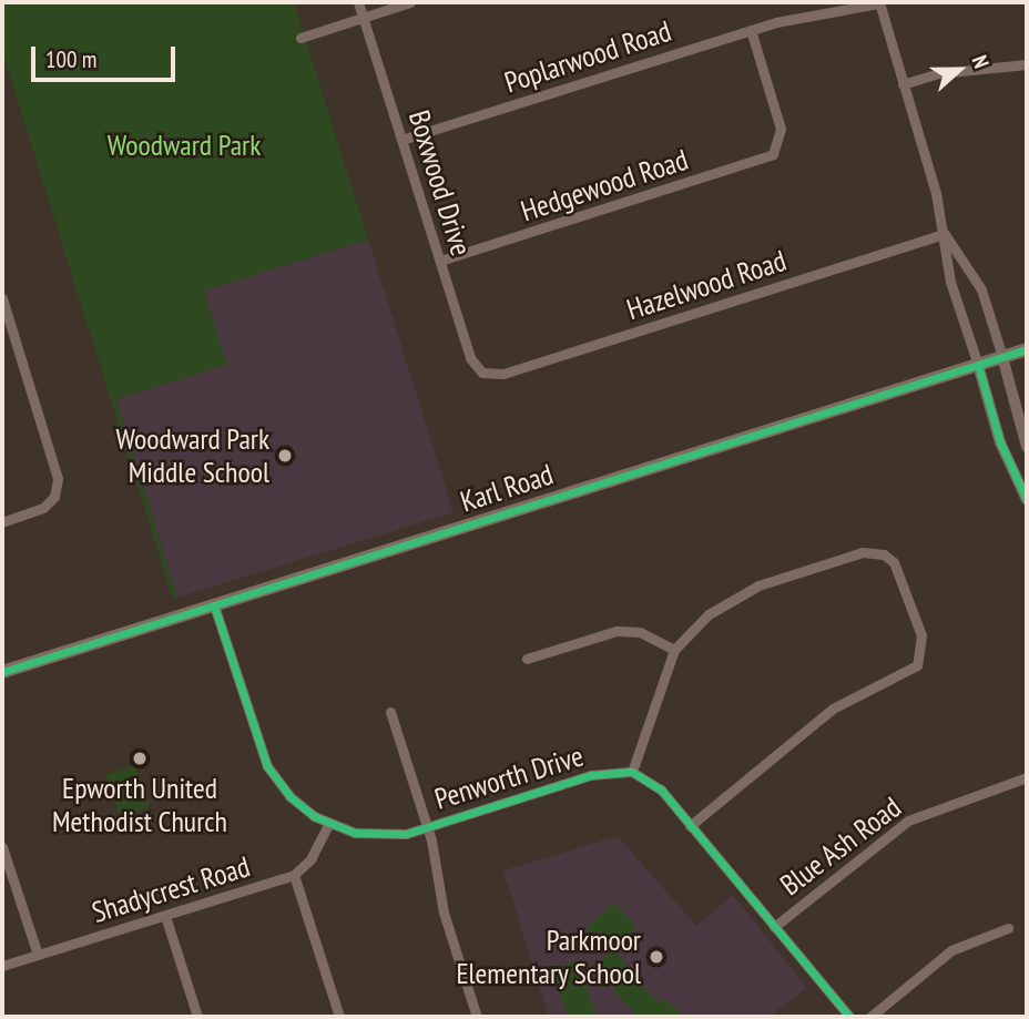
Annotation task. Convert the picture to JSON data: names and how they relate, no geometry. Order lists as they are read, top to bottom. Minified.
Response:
{"streets":{"main road":["Karl Road"],"street":["Poplarwood Road","Boxwood Drive","Hedgewood Road","Hazelwood Road","Penworth Drive","Blue Ash Road","Shadycrest Road"]},"crossings":[["Poplarwood Road","Boxwood Drive"],["Poplarwood Road","Hedgewood Road"],["Boxwood Drive","Hedgewood Road"],["Boxwood Drive","Hazelwood Road"],["Karl Road","Penworth Drive"],["Penworth Drive","Shadycrest Road"]],"parks":["Woodward Park"],"places":["Woodward Park Middle School","Epworth United Methodist Church","Parkmoor Elementary School"],"scale_bar":"100 m","north":"right"}
